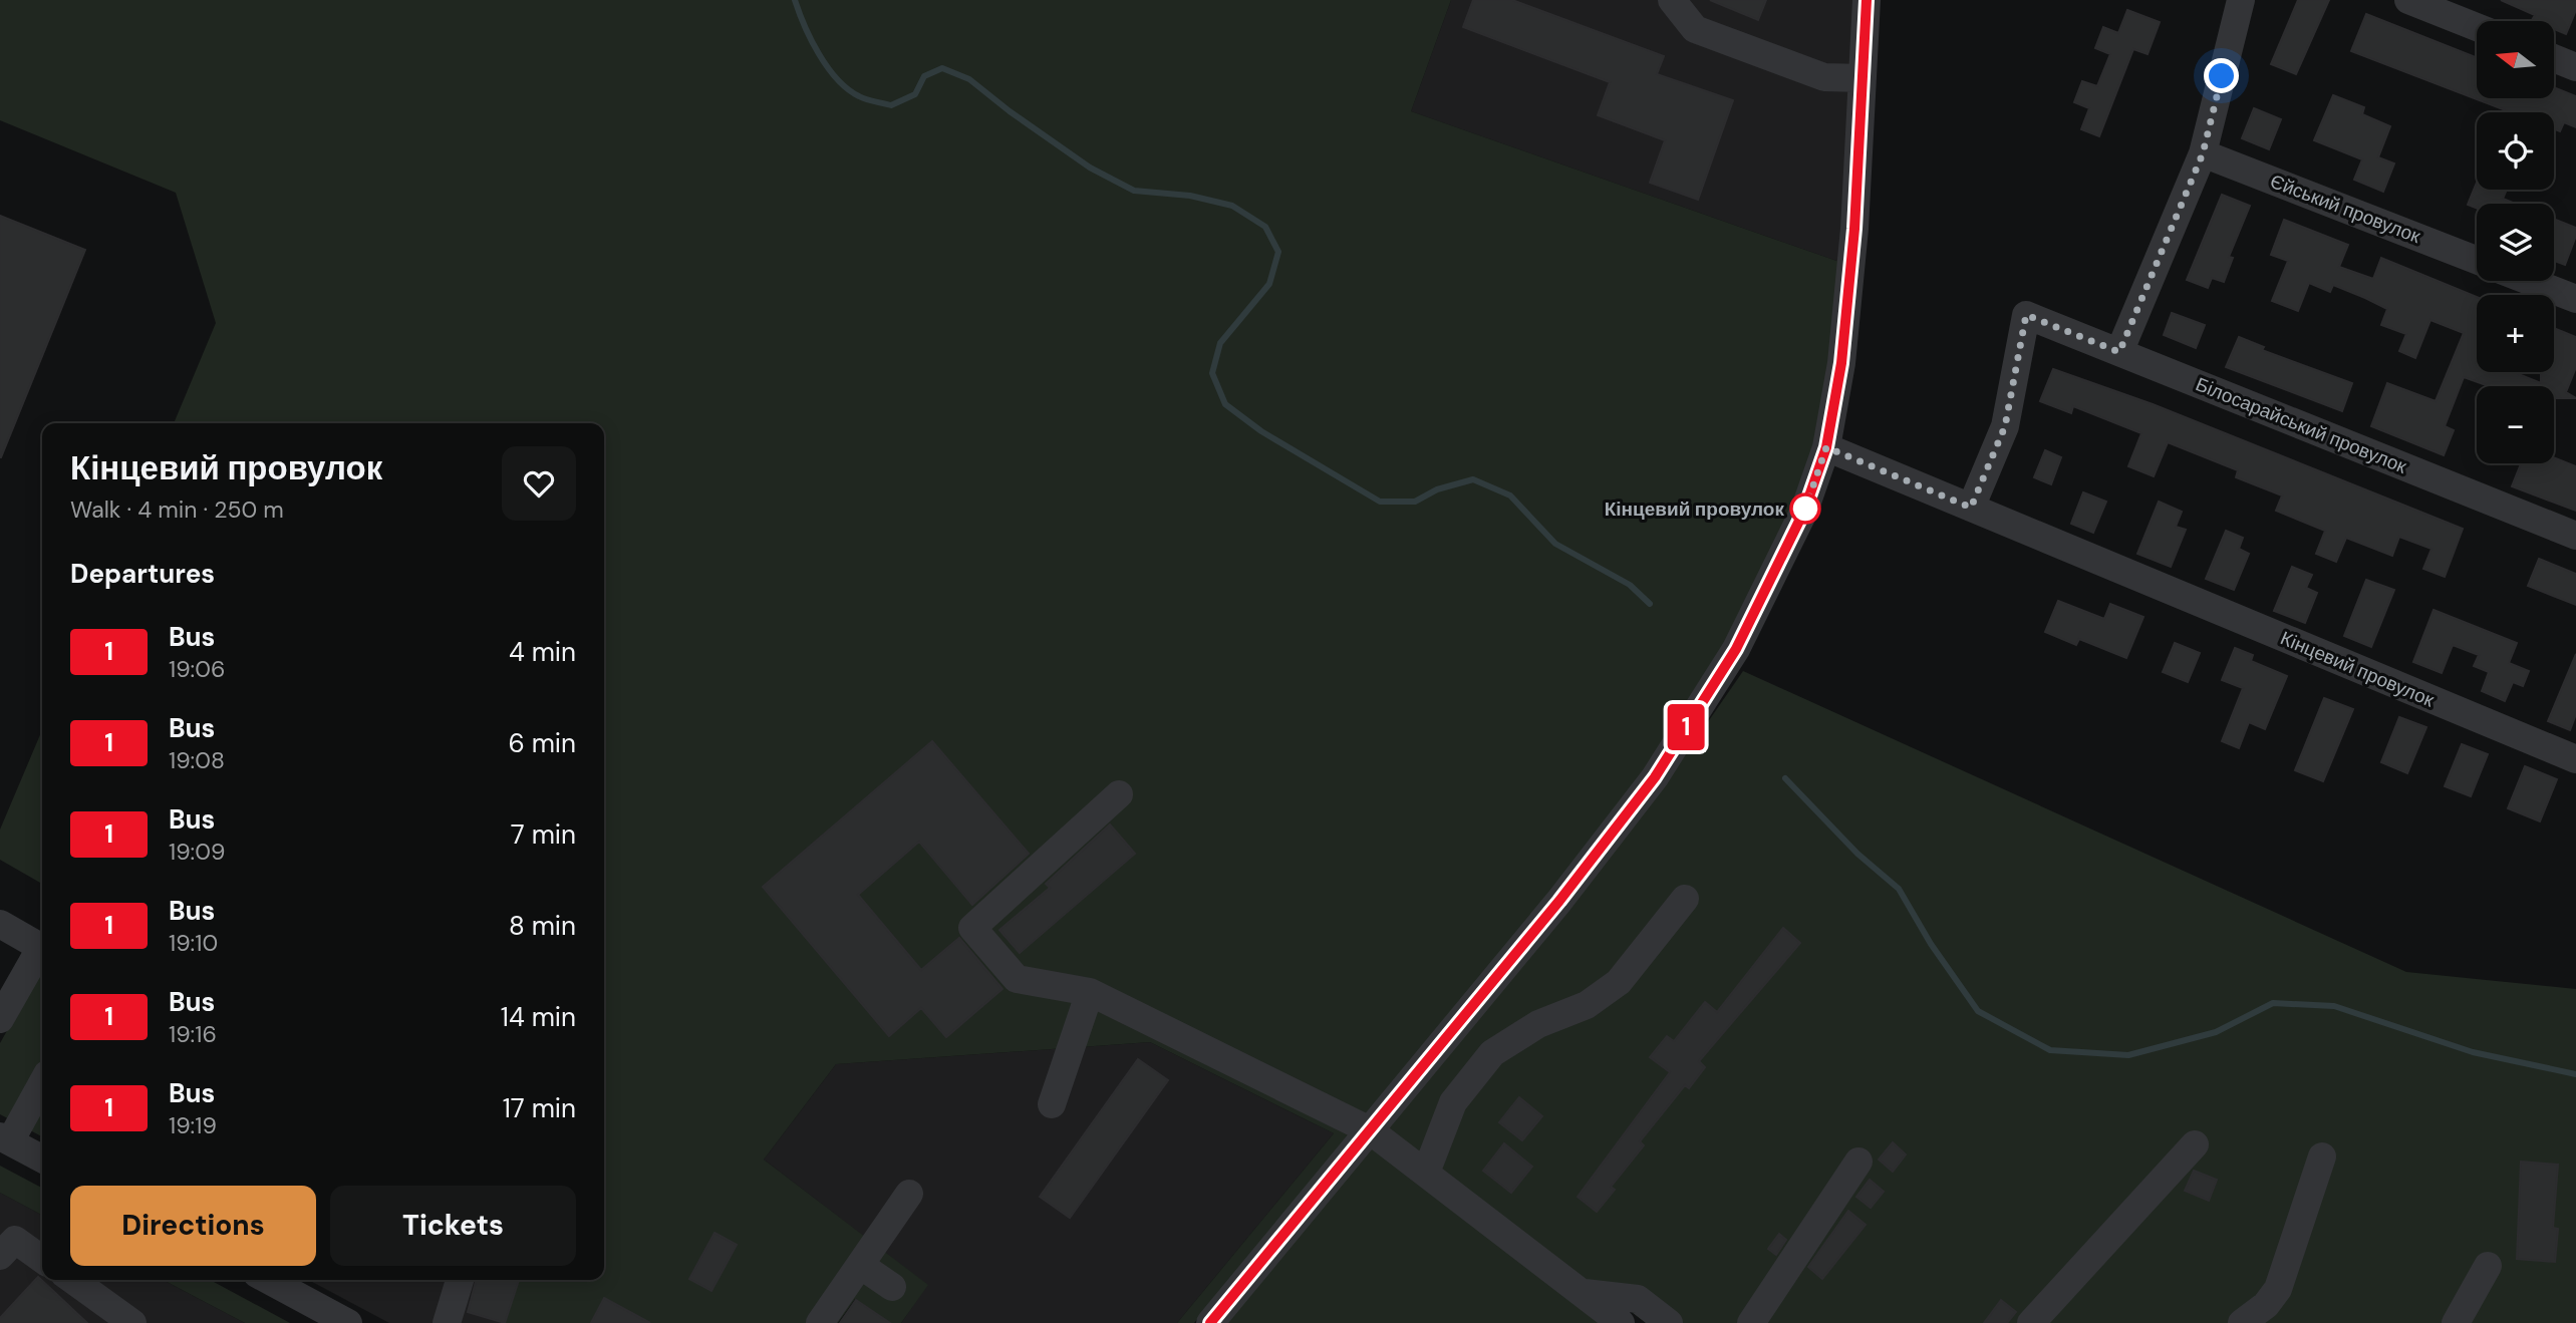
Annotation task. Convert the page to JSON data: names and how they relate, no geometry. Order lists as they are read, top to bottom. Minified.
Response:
{"streets":{"street":["Єйський провулок","Білосарайський провулок","Кінцевий провулок"]},"crossings":[["Білосарайський провулок","Кінцевий провулок"]],"places":["Кінцевий провулок"],"lines":["bus line 1"],"north":"left","page":{"on_map":"1","map_buttons":["+","−"],"heading":[["Кінцевий провулок","Walk · 4 min · 250 m"],"Departures"],"list":[{"mark":"1","name":"Bus","note":"19:06","value":"4 min"},{"mark":"1","name":"Bus","note":"19:08","value":"6 min"},{"mark":"1","name":"Bus","note":"19:09","value":"7 min"},{"mark":"1","name":"Bus","note":"19:10","value":"8 min"},{"mark":"1","name":"Bus","note":"19:16","value":"14 min"},{"mark":"1","name":"Bus","note":"19:19","value":"17 min"}],"buttons":["Directions","Tickets"]}}
